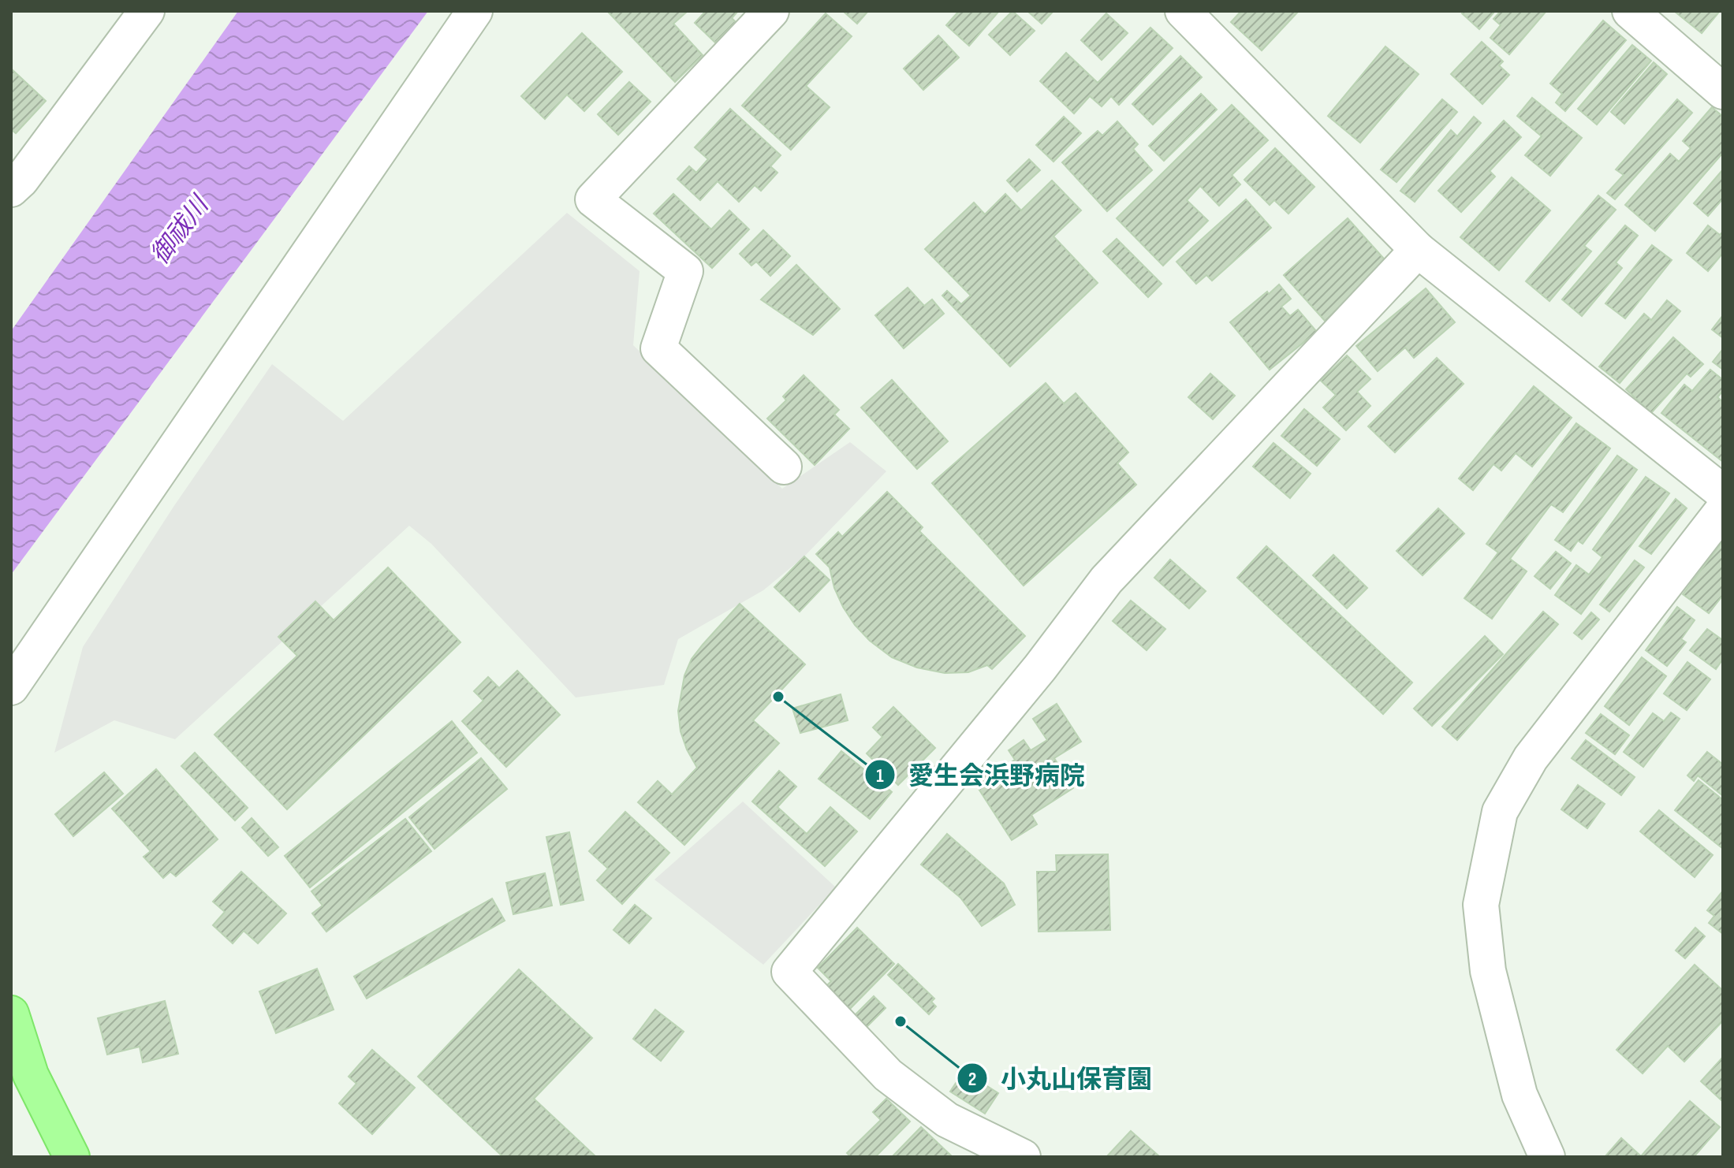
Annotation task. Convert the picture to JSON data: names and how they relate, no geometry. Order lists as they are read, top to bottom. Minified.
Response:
{"water":["御祓川"],"places":["愛生会浜野病院","小丸山保育園"]}
